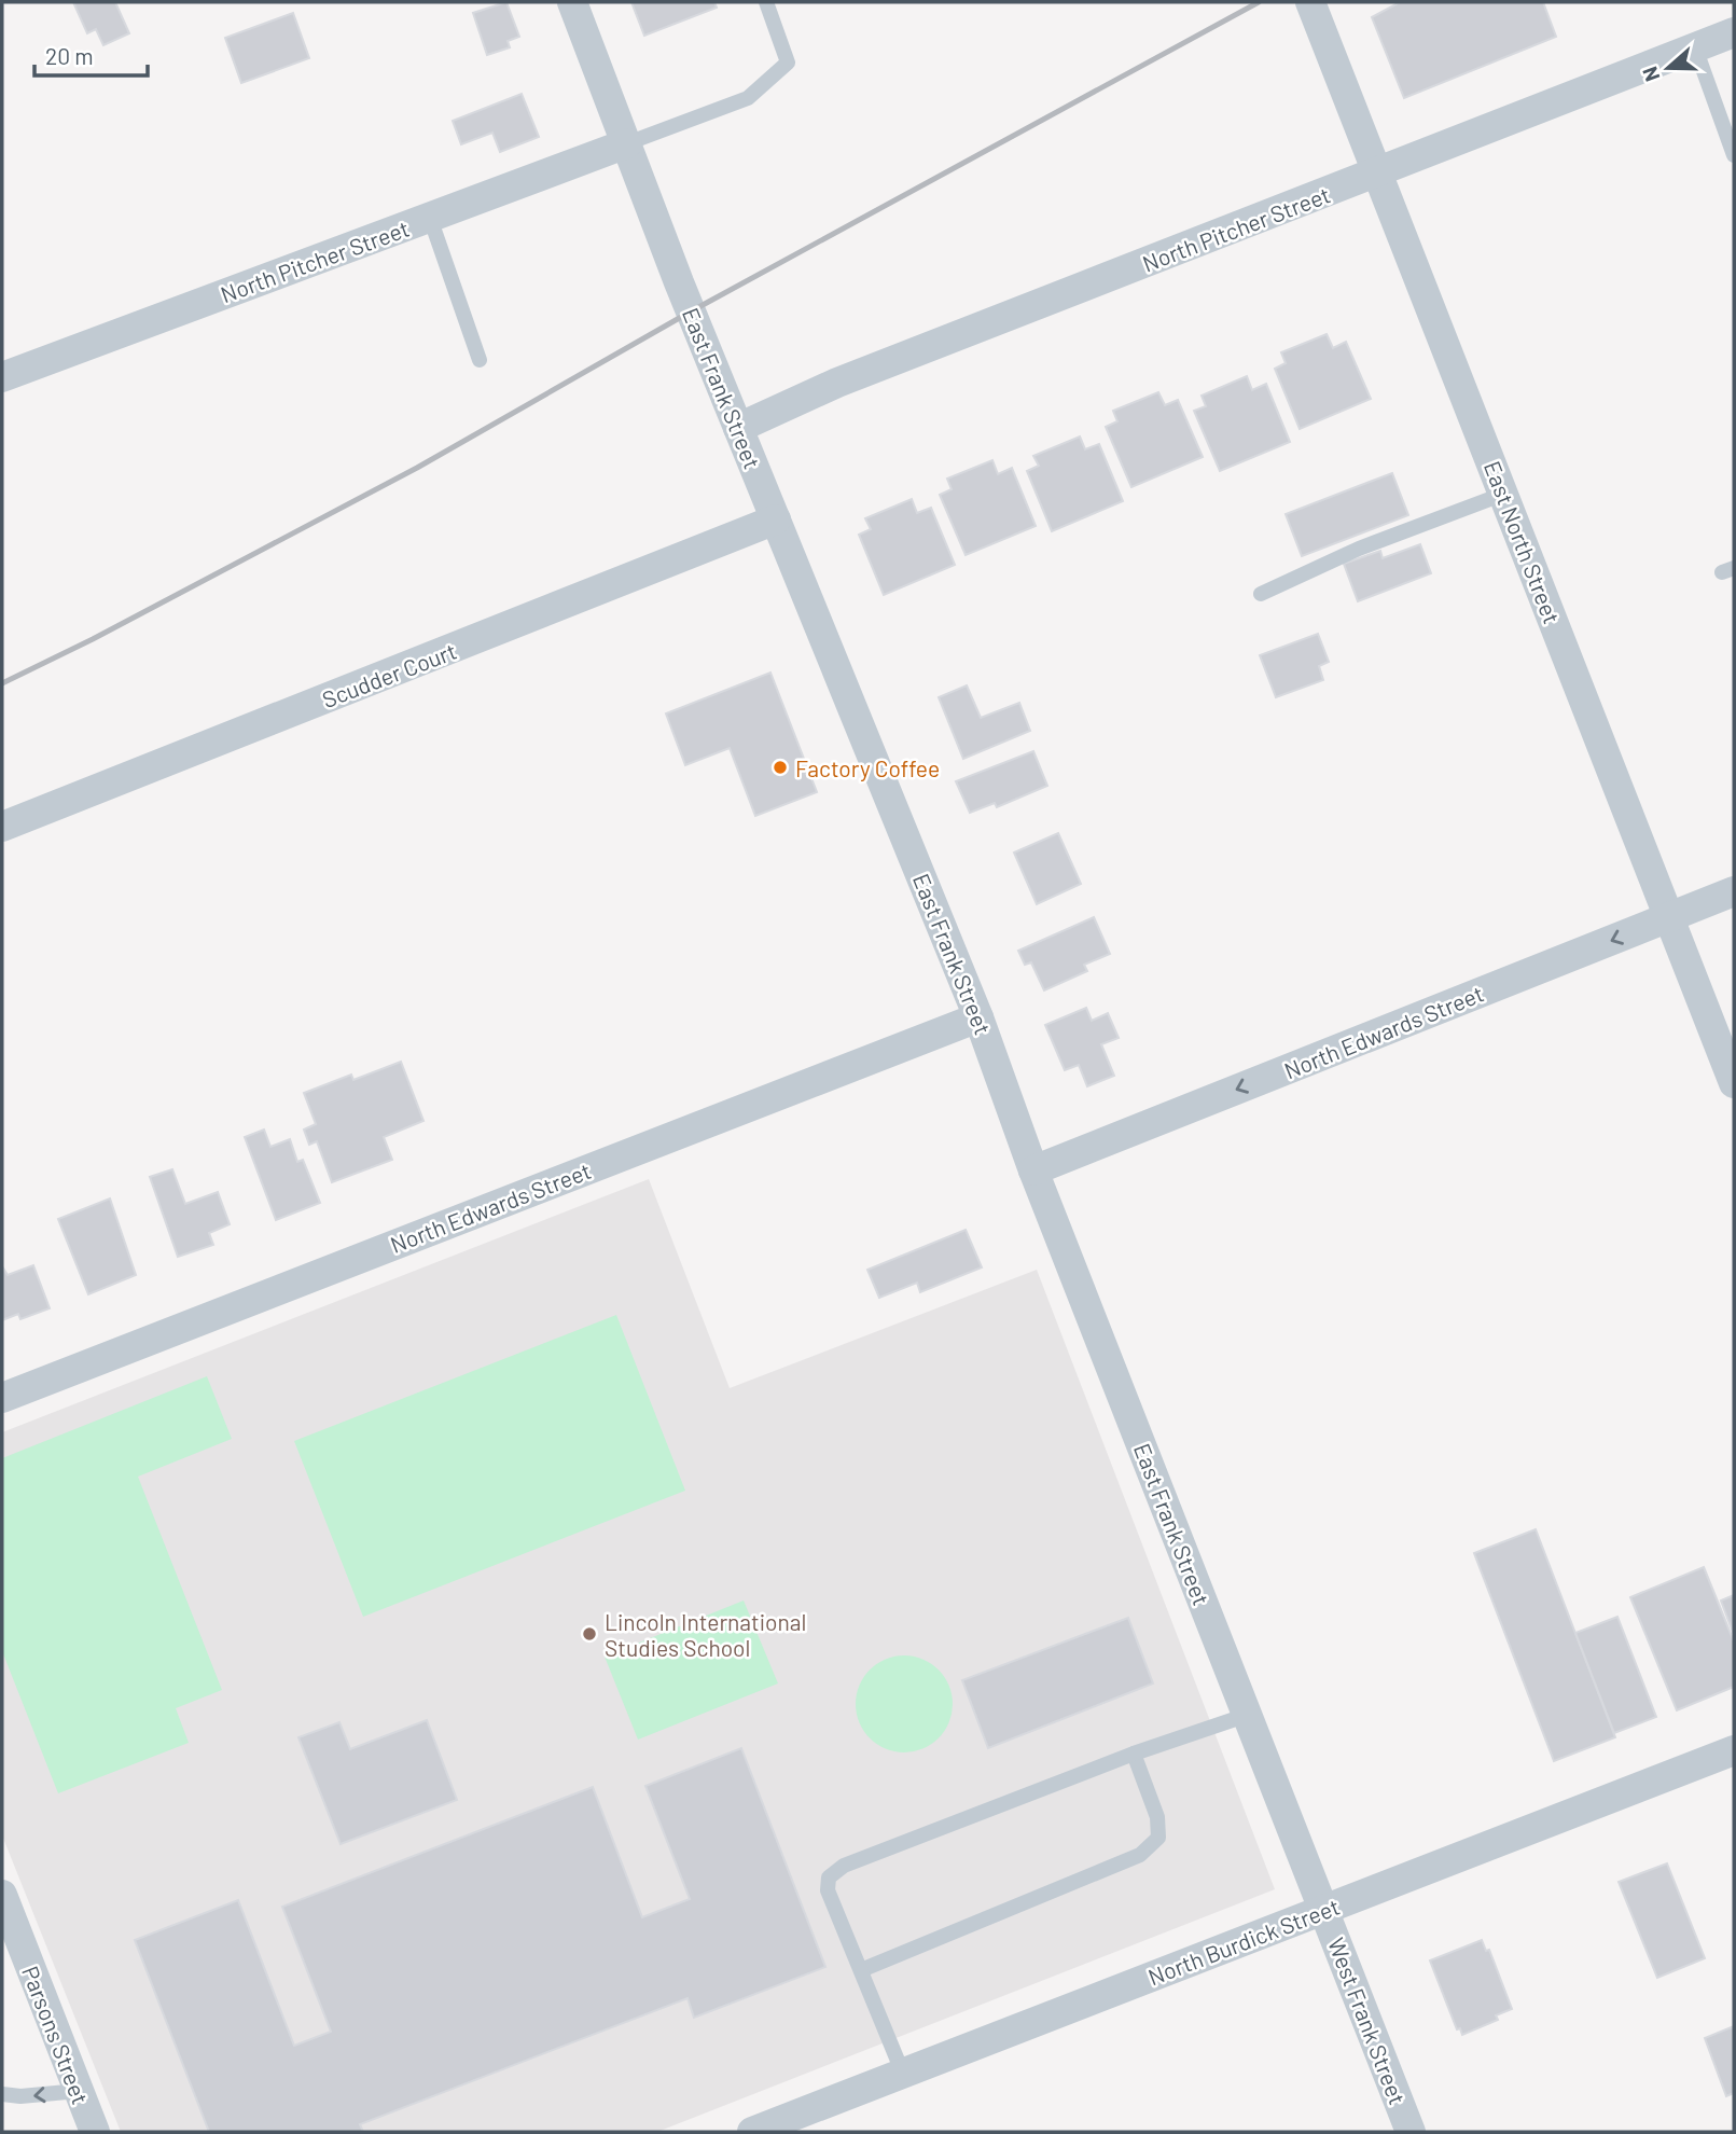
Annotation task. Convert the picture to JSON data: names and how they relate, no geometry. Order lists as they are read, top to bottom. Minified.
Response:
{"streets":{"street":["North Pitcher Street","East Frank Street","East North Street","Scudder Court","North Edwards Street","North Burdick Street","West Frank Street","Parsons Street"]},"crossings":[["North Pitcher Street","East Frank Street"],["North Pitcher Street","East North Street"],["East Frank Street","Scudder Court"],["East Frank Street","North Edwards Street"],["East Frank Street","North Burdick Street"],["East Frank Street","West Frank Street"],["East North Street","North Edwards Street"],["North Burdick Street","West Frank Street"]],"one_way":["North Edwards Street"],"places":["Factory Coffee","Lincoln International Studies School"],"scale_bar":"20 m","north":"left"}
